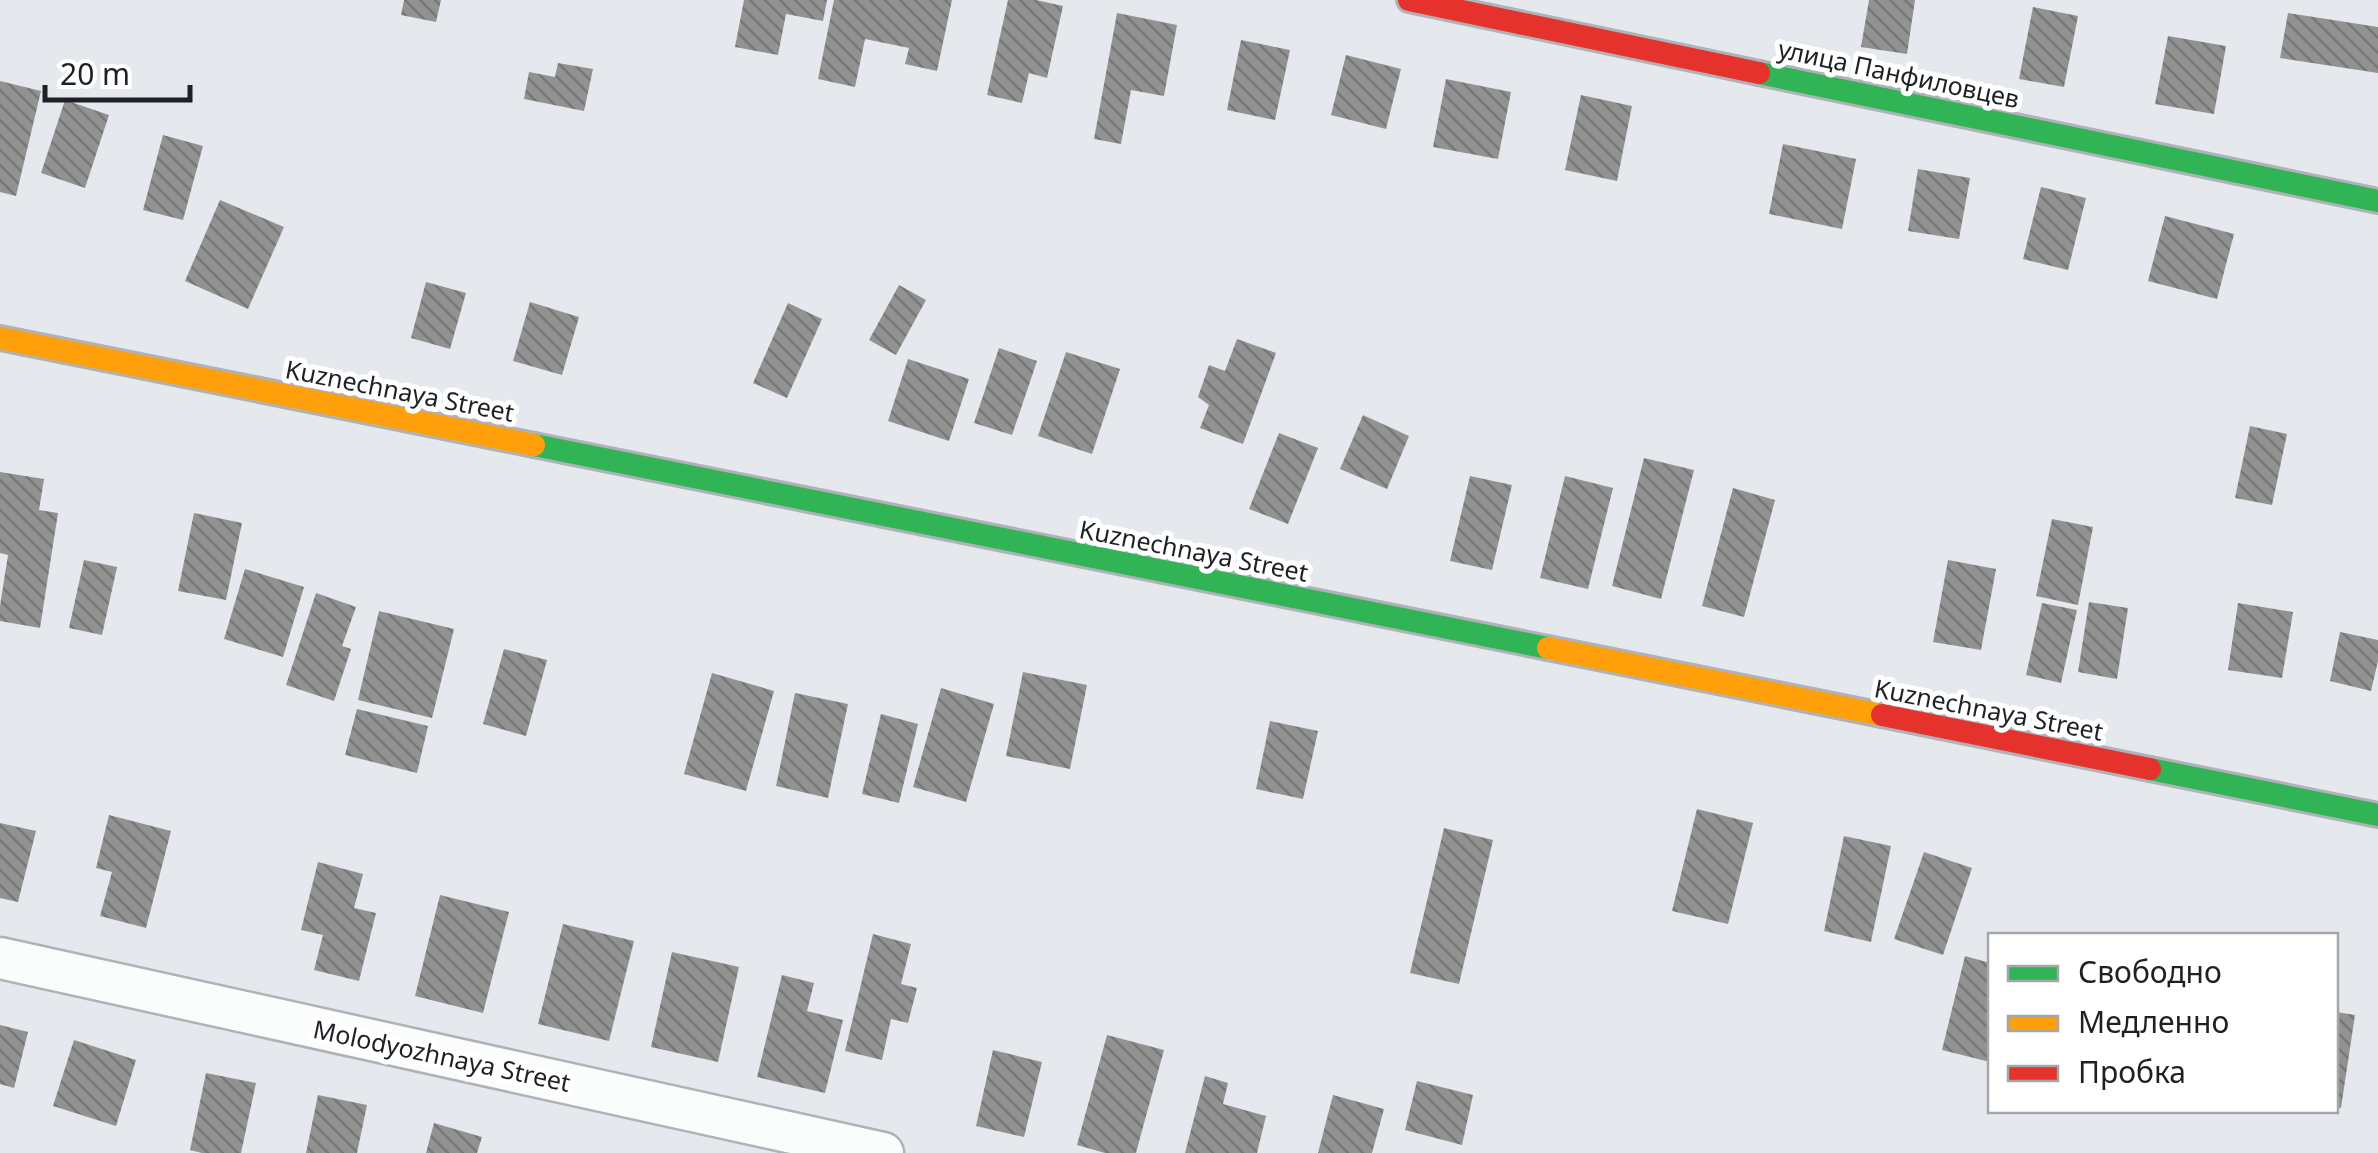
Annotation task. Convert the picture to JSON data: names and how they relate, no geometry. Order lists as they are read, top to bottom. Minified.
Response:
{"streets":{"main road":["улица Панфиловцев","Kuznechnaya Street"],"street":["Molodyozhnaya Street"]},"legend":["Свободно","Медленно","Пробка"],"scale_bar":"20 m"}
